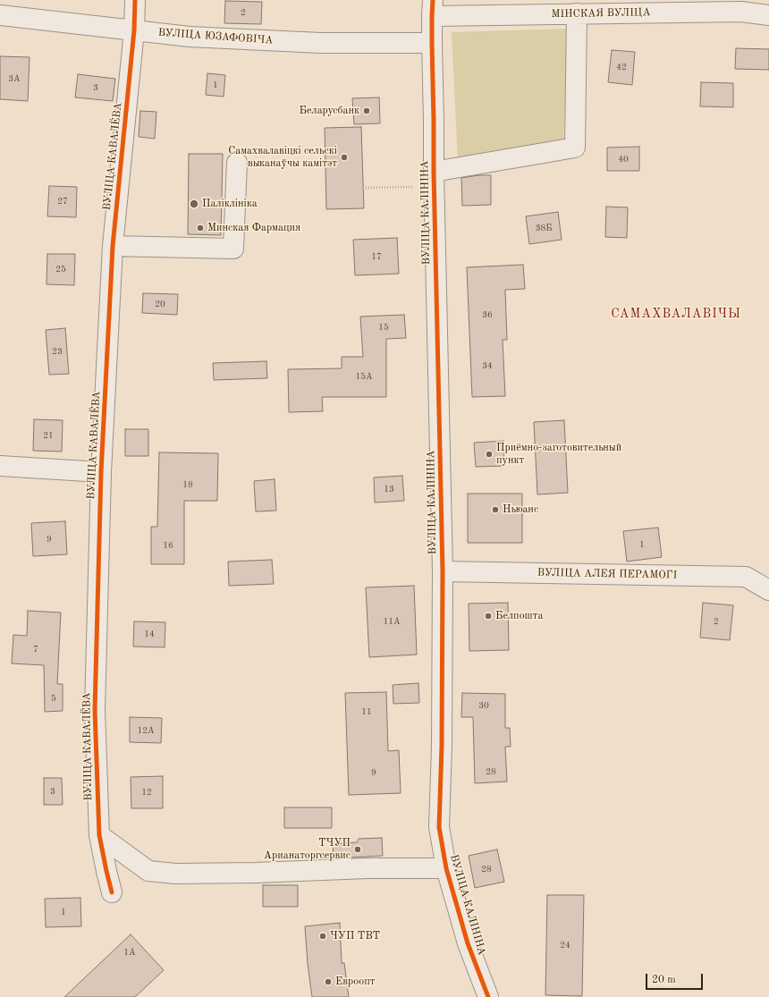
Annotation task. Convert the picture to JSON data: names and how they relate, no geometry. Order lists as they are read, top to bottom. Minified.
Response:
{"streets":{"street":["МІНСКАЯ ВУЛІЦА","ВУЛІЦА ЮЗАФОВІЧА","ВУЛІЦА КАВАЛЁВА","ВУЛІЦА КАЛІНІНА","ВУЛІЦА АЛЕЯ ПЕРАМОГІ"]},"crossings":[["МІНСКАЯ ВУЛІЦА","ВУЛІЦА КАЛІНІНА"],["ВУЛІЦА ЮЗАФОВІЧА","ВУЛІЦА КАВАЛЁВА"],["ВУЛІЦА ЮЗАФОВІЧА","ВУЛІЦА КАЛІНІНА"],["ВУЛІЦА КАЛІНІНА","ВУЛІЦА АЛЕЯ ПЕРАМОГІ"]],"districts":["САМАХВАЛАВІЧЫ"],"places":["Беларусбанк","Самахвалавіцкі сельскі выканаўчы камітэт","Паліклініка","Минская Фармация","Приёмно-заготовительный пункт","Ньюанс","Белпошта","ТЧУП Арианаторгсервис","ЧУП ТВТ","Евроопт"],"house_numbers":["2","42","3А","1","3","40","27","38Б","17","25","20","36","15","23","34","15А","21","18","13","9","1","16","11А","2","14","7","5","30","11","12А","28","9","3","12","28","1","24","1А"],"scale_bar":"20 m"}
